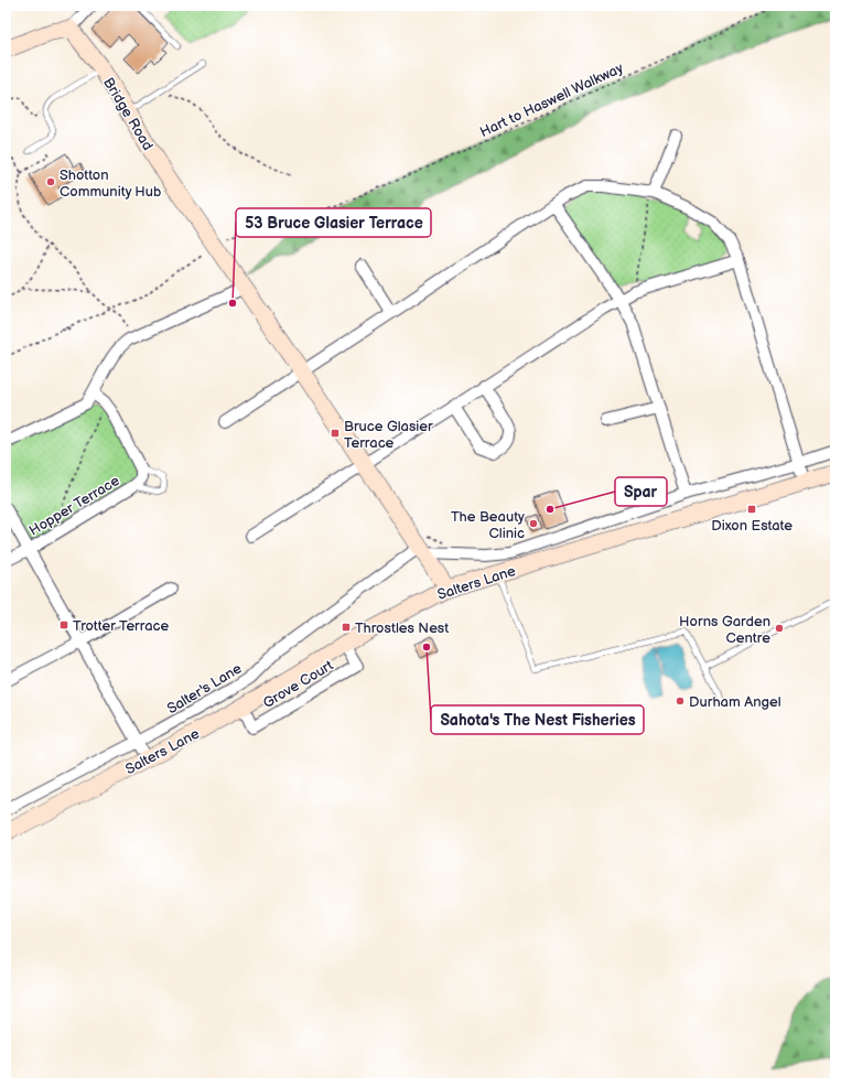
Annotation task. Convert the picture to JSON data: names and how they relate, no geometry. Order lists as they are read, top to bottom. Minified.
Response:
{"streets":{"main road":["Bridge Road","Salters Lane"],"street":["Hopper Terrace","Grove Court","Salter's Lane"],"path":["Hart to Haswell Walkway"]},"crossings":[["Bridge Road","Salters Lane"],["Bridge Road","Salter's Lane"],["Salters Lane","Grove Court"]],"places":{"other":["Shotton Community Hub","53 Bruce Glasier Terrace","Spar","The Beauty Clinic","Horns Garden Centre","Sahota's The Nest Fisheries","Durham Angel"],"transit":["Bruce Glasier Terrace","Dixon Estate","Trotter Terrace","Throstles Nest"]}}
